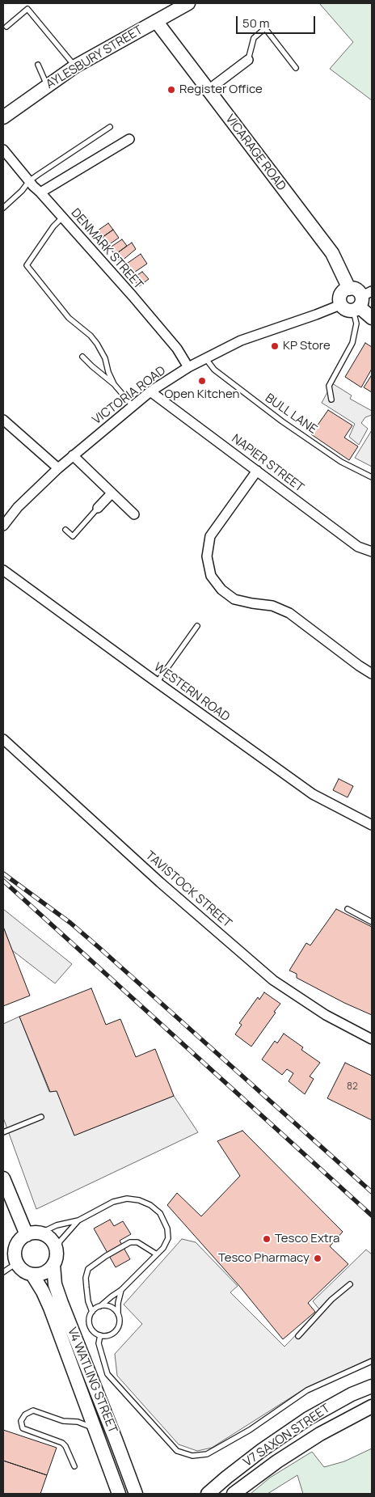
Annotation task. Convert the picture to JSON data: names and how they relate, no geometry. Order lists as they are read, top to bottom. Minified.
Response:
{"streets":{"street":["AYLESBURY STREET","VICARAGE ROAD","DENMARK STREET","VICTORIA ROAD","NAPIER STREET","WESTERN ROAD","TAVISTOCK STREET","V4 WATLING STREET","V7 SAXON STREET"],"lane":["BULL LANE"]},"crossings":[["AYLESBURY STREET","VICARAGE ROAD"],["VICARAGE ROAD","VICTORIA ROAD"],["DENMARK STREET","VICTORIA ROAD"],["VICTORIA ROAD","BULL LANE"],["VICTORIA ROAD","NAPIER STREET"]],"places":["Register Office","KP Store","Open Kitchen","Tesco Extra","Tesco Pharmacy"],"house_numbers":["82"],"scale_bar":"50 m"}
